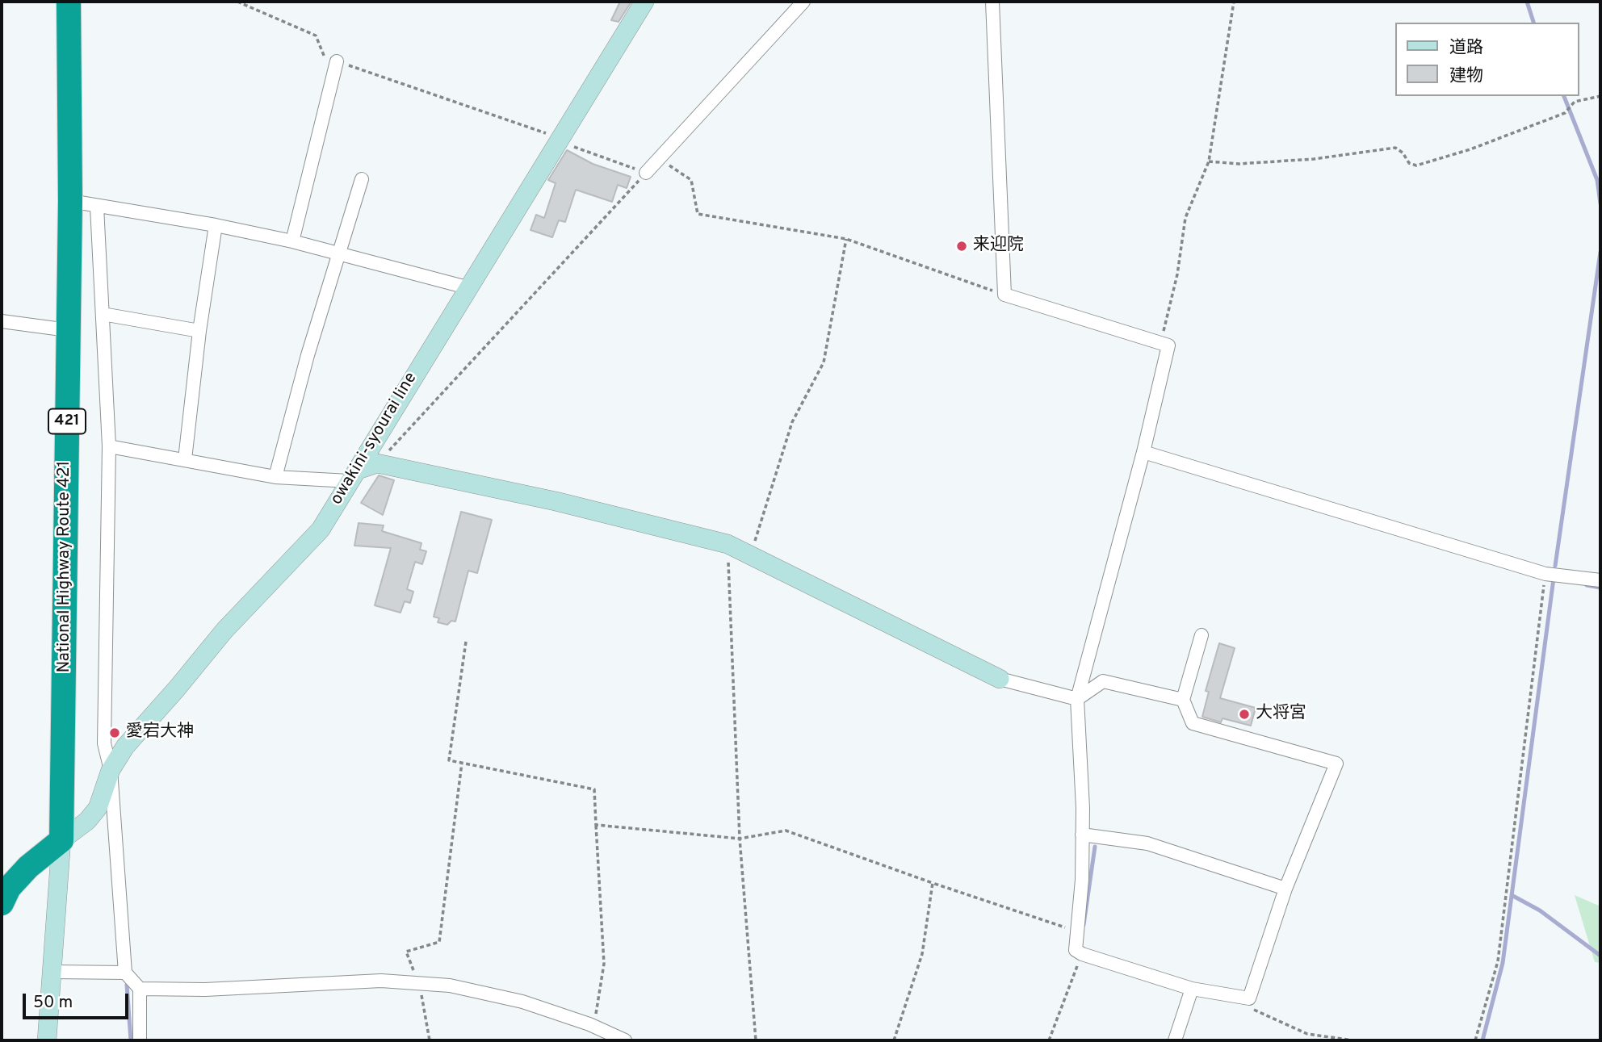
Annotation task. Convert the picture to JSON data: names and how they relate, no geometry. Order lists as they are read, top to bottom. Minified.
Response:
{"streets":{"highway":["421","National Highway Route 421"],"main road":["owakini-syourai line"]},"crossings":[["owakini-syourai line","National Highway Route 421"]],"places":["来迎院","大将宮","愛宕大神"],"legend":["道路","建物"],"scale_bar":"50 m"}
